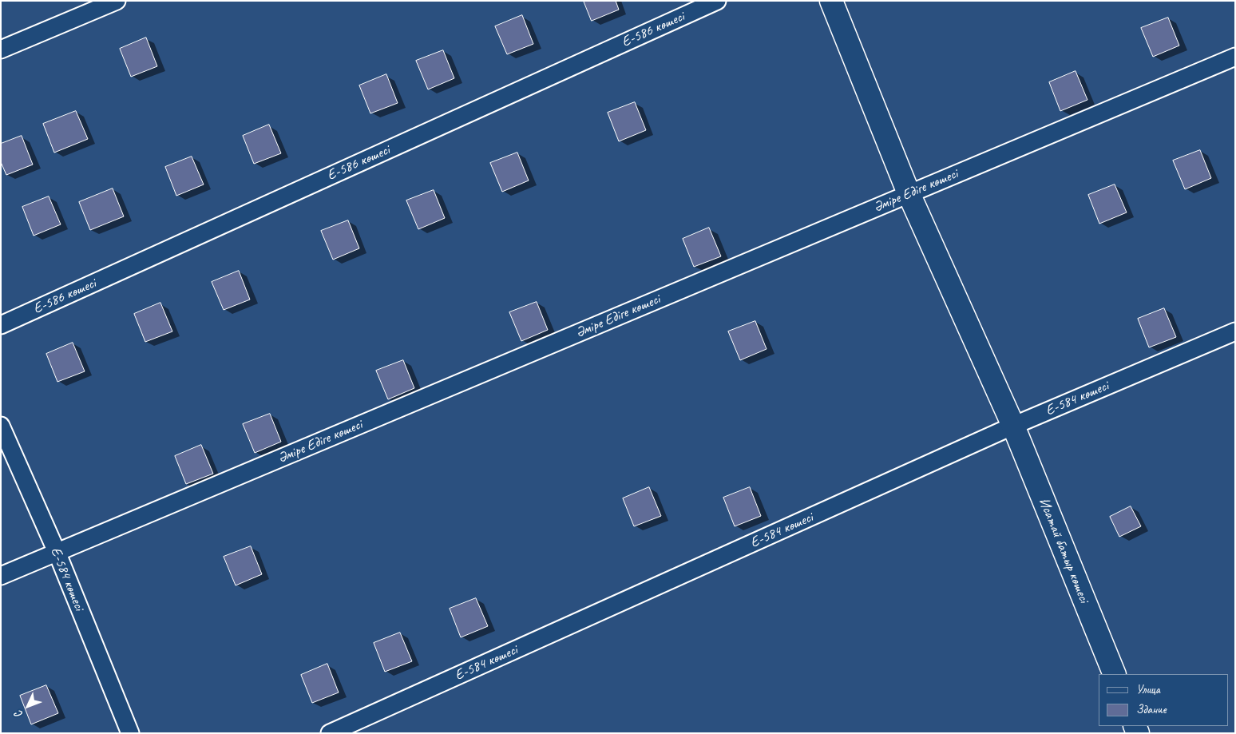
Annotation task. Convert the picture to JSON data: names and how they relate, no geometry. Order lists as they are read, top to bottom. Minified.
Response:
{"streets":{"street":["Е-586 көшесі","Әміре Едіге көшесі","Е-584 көшесі","Исатай батыр көшесі"]},"crossings":[["Әміре Едіге көшесі","Е-584 көшесі"],["Әміре Едіге көшесі","Исатай батыр көшесі"],["Е-584 көшесі","Исатай батыр көшесі"]],"legend":["Улица","Здание"],"north":"bottom left"}
